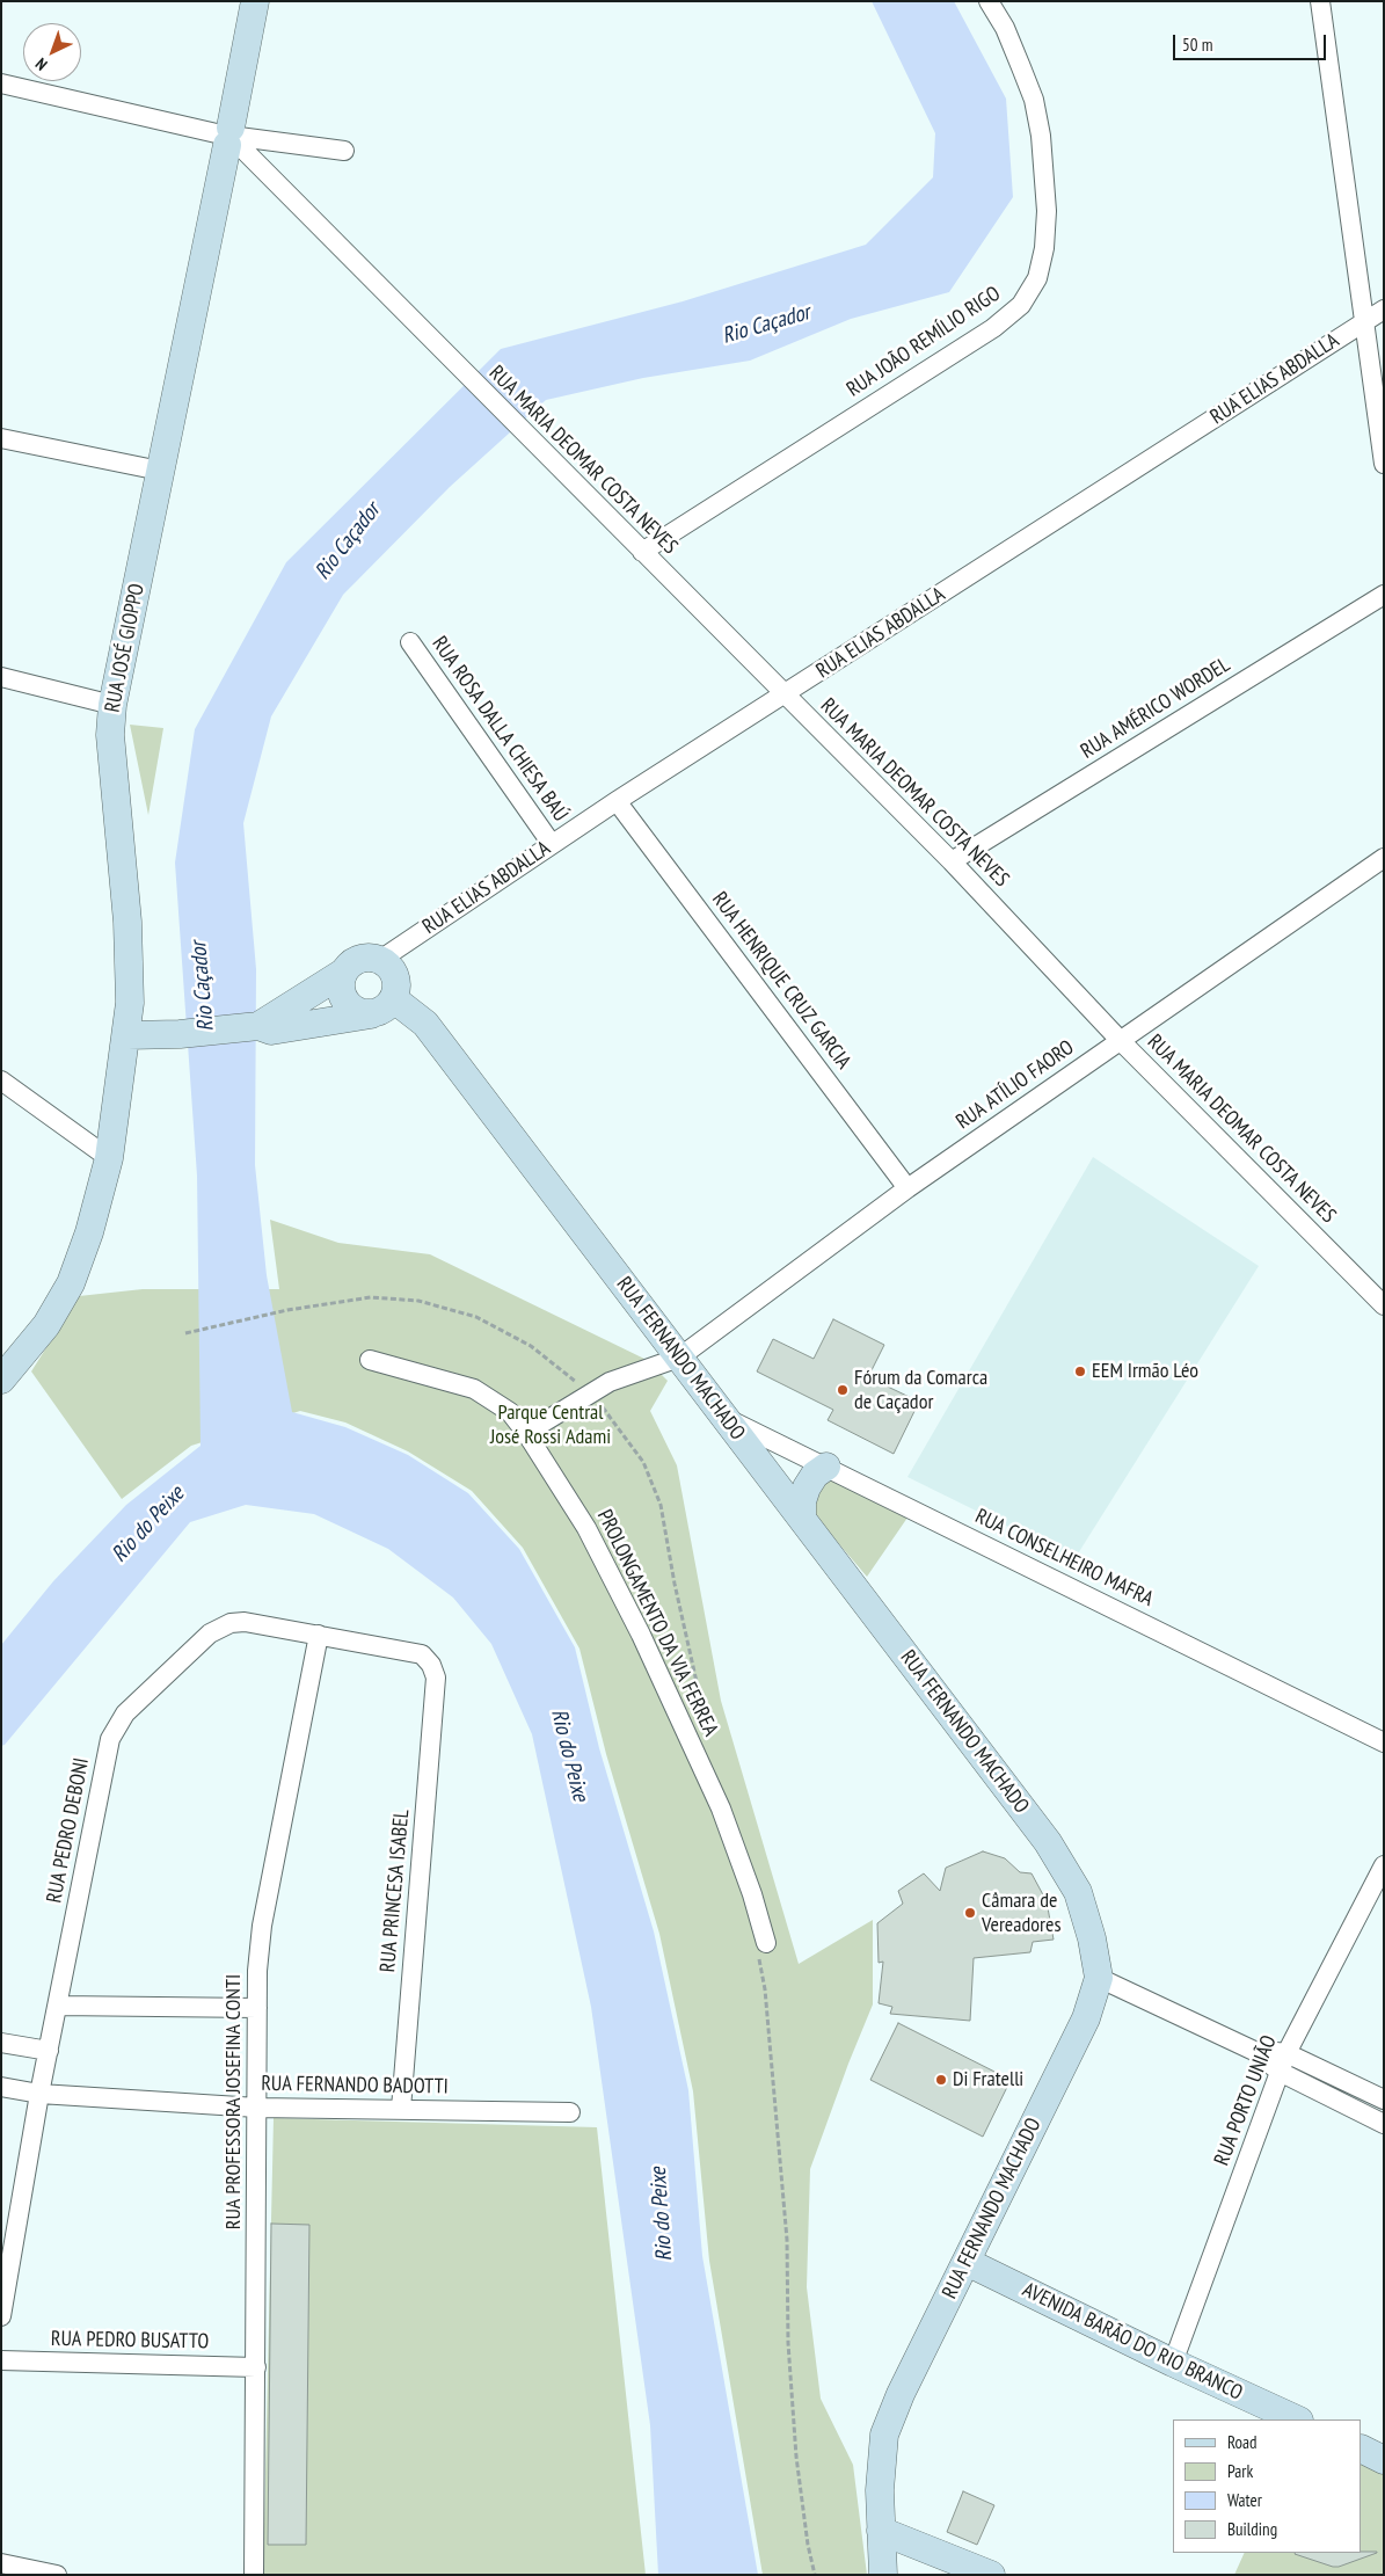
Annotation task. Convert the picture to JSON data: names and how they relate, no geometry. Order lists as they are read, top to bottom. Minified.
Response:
{"streets":{"main road":["RUA JOSÉ GIOPPO","RUA FERNANDO MACHADO","AVENIDA BARÃO DO RIO BRANCO"],"street":["RUA JOÃO REMÍLIO RIGO","RUA ELIAS ABDALLA","RUA MARIA DEOMAR COSTA NEVES","RUA AMÉRICO WORDEL","RUA ROSA DALLA CHIESA BAÚ","RUA HENRIQUE CRUZ GARCIA","RUA ATÍLIO FAORO","RUA CONSELHEIRO MAFRA","PROLONGAMENTO DA VIA FERREA","RUA PEDRO DEBONI","RUA PRINCESA ISABEL","RUA FERNANDO BADOTTI","RUA PORTO UNIÃO","RUA PROFESSORA JOSEFINA CONTI","RUA PEDRO BUSATTO"]},"crossings":[["RUA JOÃO REMÍLIO RIGO","RUA MARIA DEOMAR COSTA NEVES"],["RUA ELIAS ABDALLA","RUA MARIA DEOMAR COSTA NEVES"],["RUA ELIAS ABDALLA","RUA ROSA DALLA CHIESA BAÚ"],["RUA ELIAS ABDALLA","RUA HENRIQUE CRUZ GARCIA"],["RUA ELIAS ABDALLA","RUA FERNANDO MACHADO"],["RUA MARIA DEOMAR COSTA NEVES","RUA JOSÉ GIOPPO"],["RUA MARIA DEOMAR COSTA NEVES","RUA AMÉRICO WORDEL"],["RUA MARIA DEOMAR COSTA NEVES","RUA ATÍLIO FAORO"],["RUA HENRIQUE CRUZ GARCIA","RUA ATÍLIO FAORO"],["RUA ATÍLIO FAORO","RUA FERNANDO MACHADO"],["RUA ATÍLIO FAORO","PROLONGAMENTO DA VIA FERREA"],["RUA FERNANDO MACHADO","RUA CONSELHEIRO MAFRA"],["RUA FERNANDO MACHADO","AVENIDA BARÃO DO RIO BRANCO"],["RUA PEDRO DEBONI","RUA PRINCESA ISABEL"],["RUA PEDRO DEBONI","RUA FERNANDO BADOTTI"],["RUA PEDRO DEBONI","RUA PROFESSORA JOSEFINA CONTI"],["RUA PRINCESA ISABEL","RUA FERNANDO BADOTTI"],["RUA FERNANDO BADOTTI","RUA PROFESSORA JOSEFINA CONTI"],["RUA PORTO UNIÃO","AVENIDA BARÃO DO RIO BRANCO"],["RUA PROFESSORA JOSEFINA CONTI","RUA PEDRO BUSATTO"]],"water":["Rio Caçador","Rio do Peixe"],"parks":["Parque Central José Rossi Adami"],"places":["EEM Irmão Léo","Fórum da Comarca de Caçador","Câmara de Vereadores","Di Fratelli"],"legend":["Road","Park","Water","Building"],"scale_bar":"50 m","north":"bottom left"}
